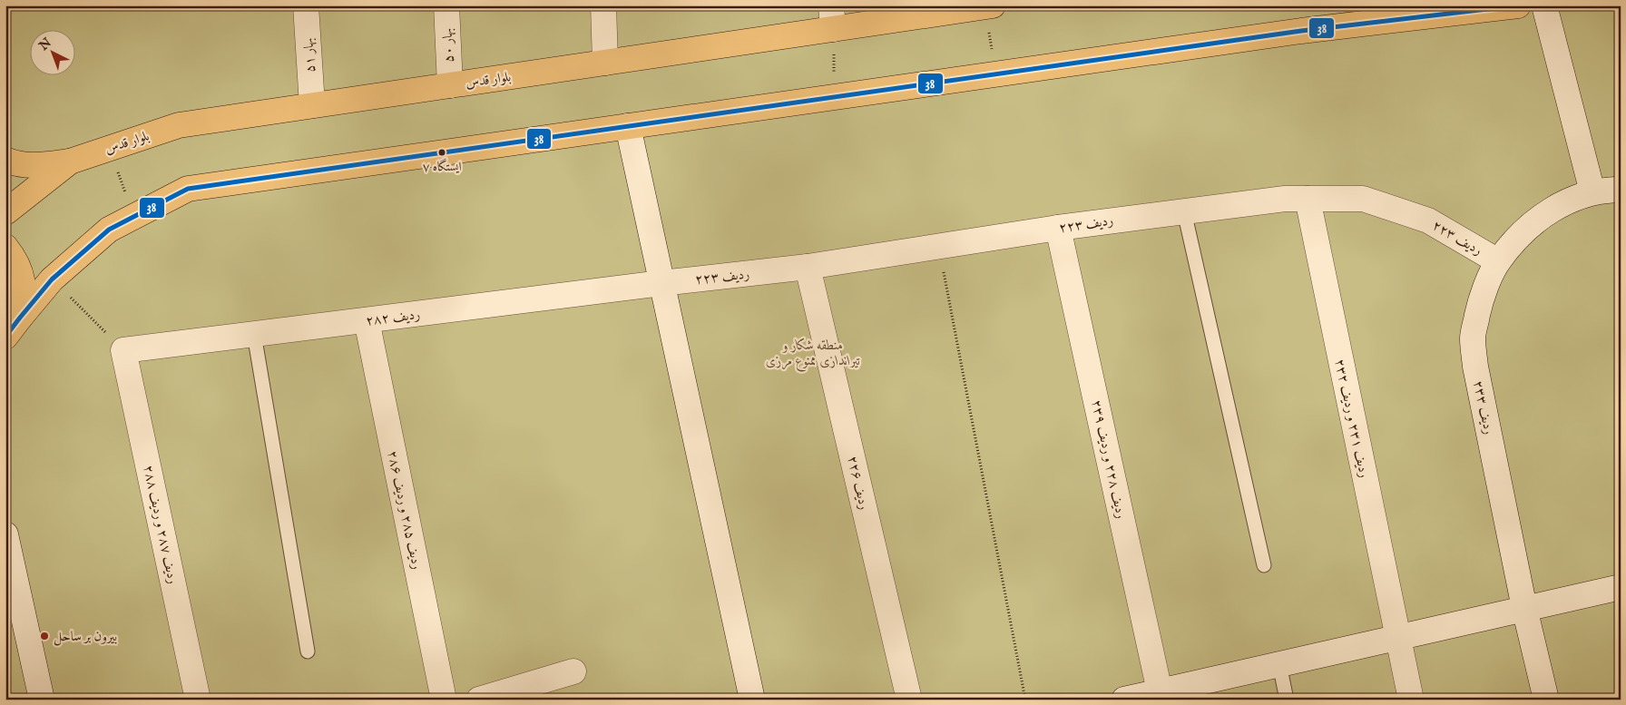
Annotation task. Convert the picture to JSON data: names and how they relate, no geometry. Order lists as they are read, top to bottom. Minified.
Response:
{"streets":{"main road":["بلوار قدس"],"street":["بهار ۵۰","بهار ۵۱","ردیف ۲۲۳","ردیف ۲۸۲","ردیف ۲۳۳","ردیف ۲۳۱ و ردیف ۲۳۲","ردیف ۲۲۸ و ردیف ۲۳۹","ردیف ۲۲۶","ردیف ۲۸۵ و ردیف ۲۸۶","ردیف ۲۸۷ و ردیف ۲۸۸"]},"crossings":[["بهار ۵۰","بلوار قدس"],["بهار ۵۱","بلوار قدس"],["ردیف ۲۲۳","ردیف ۲۸۲"],["ردیف ۲۲۳","ردیف ۲۳۳"],["ردیف ۲۲۳","ردیف ۲۳۱ و ردیف ۲۳۲"],["ردیف ۲۲۳","ردیف ۲۲۸ و ردیف ۲۳۹"],["ردیف ۲۲۳","ردیف ۲۲۶"],["ردیف ۲۸۲","ردیف ۲۸۵ و ردیف ۲۸۶"],["ردیف ۲۸۲","ردیف ۲۸۷ و ردیف ۲۸۸"]],"parks":["منطقه شکار و تیراندازی ممنوع مرزی"],"places":["ایستگاه ۷","بیرون بر ساحل"],"lines":["transit line 38"],"north":"top left"}
